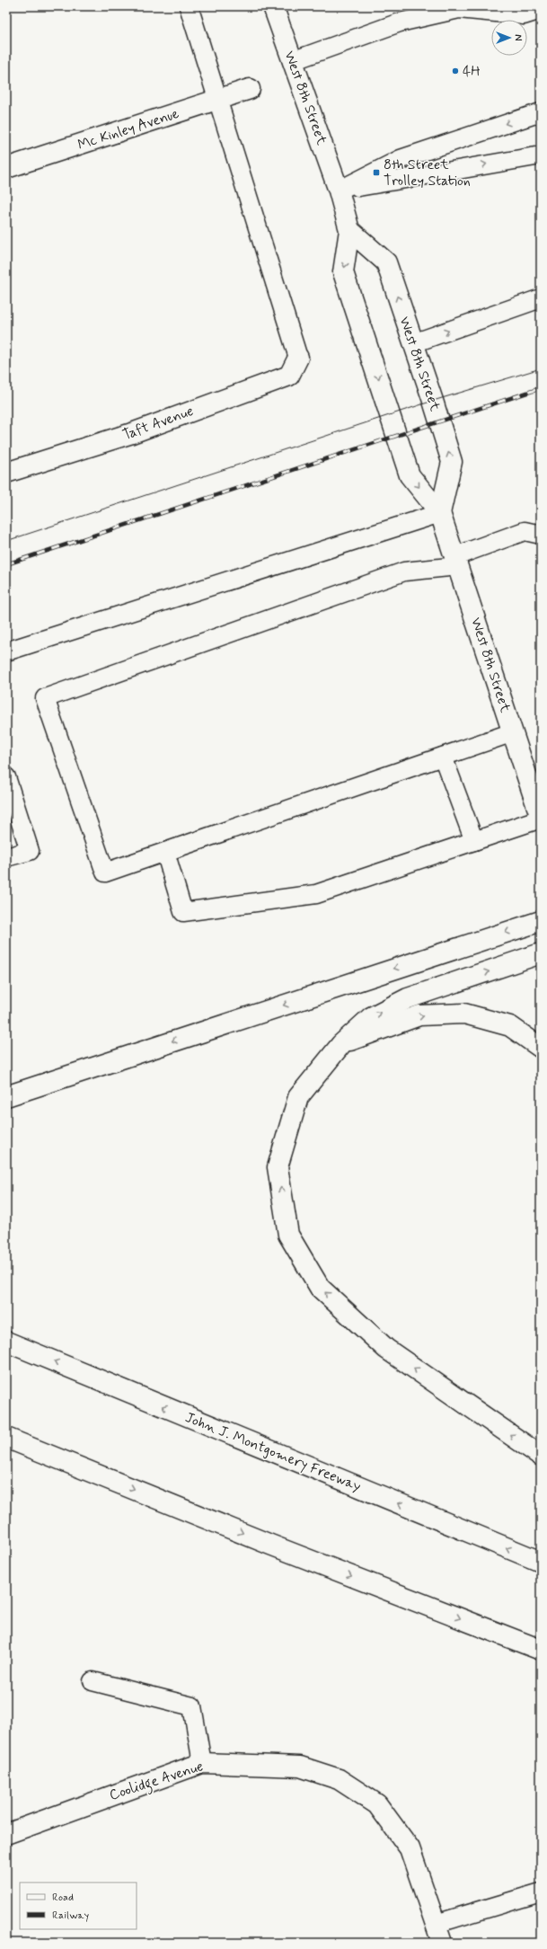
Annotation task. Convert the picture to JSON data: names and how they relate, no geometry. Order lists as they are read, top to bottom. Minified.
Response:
{"streets":{"main road":["West 8th Street","Mc Kinley Avenue","Taft Avenue","John J. Montgomery Freeway","Coolidge Avenue"]},"places":{"other":["4H"],"transit":["8th Street Trolley Station"]},"legend":["Road","Railway"],"north":"right"}
